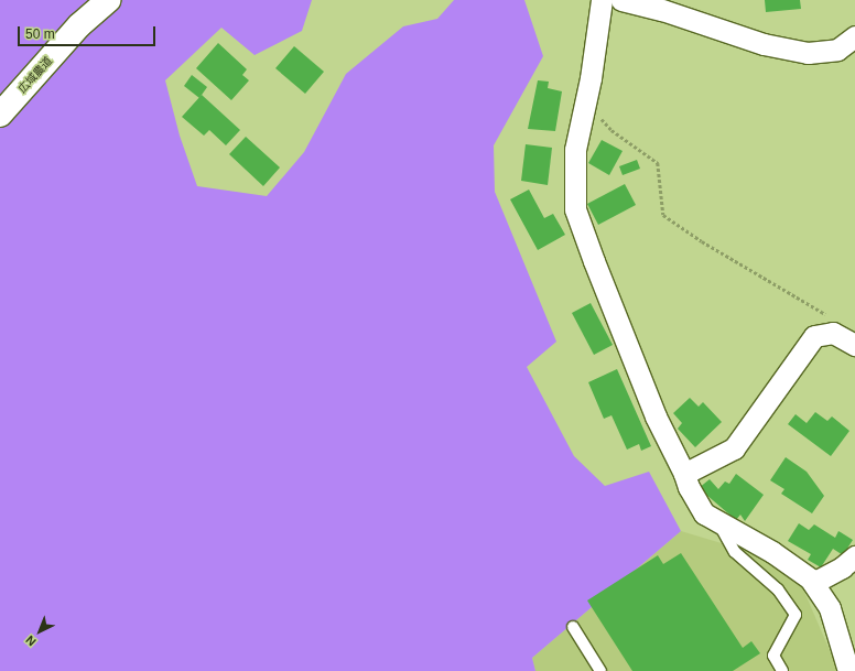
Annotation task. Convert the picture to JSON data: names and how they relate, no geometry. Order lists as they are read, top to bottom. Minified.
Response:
{"streets":{"street":["広域農道"]},"scale_bar":"50 m","north":"bottom left"}
